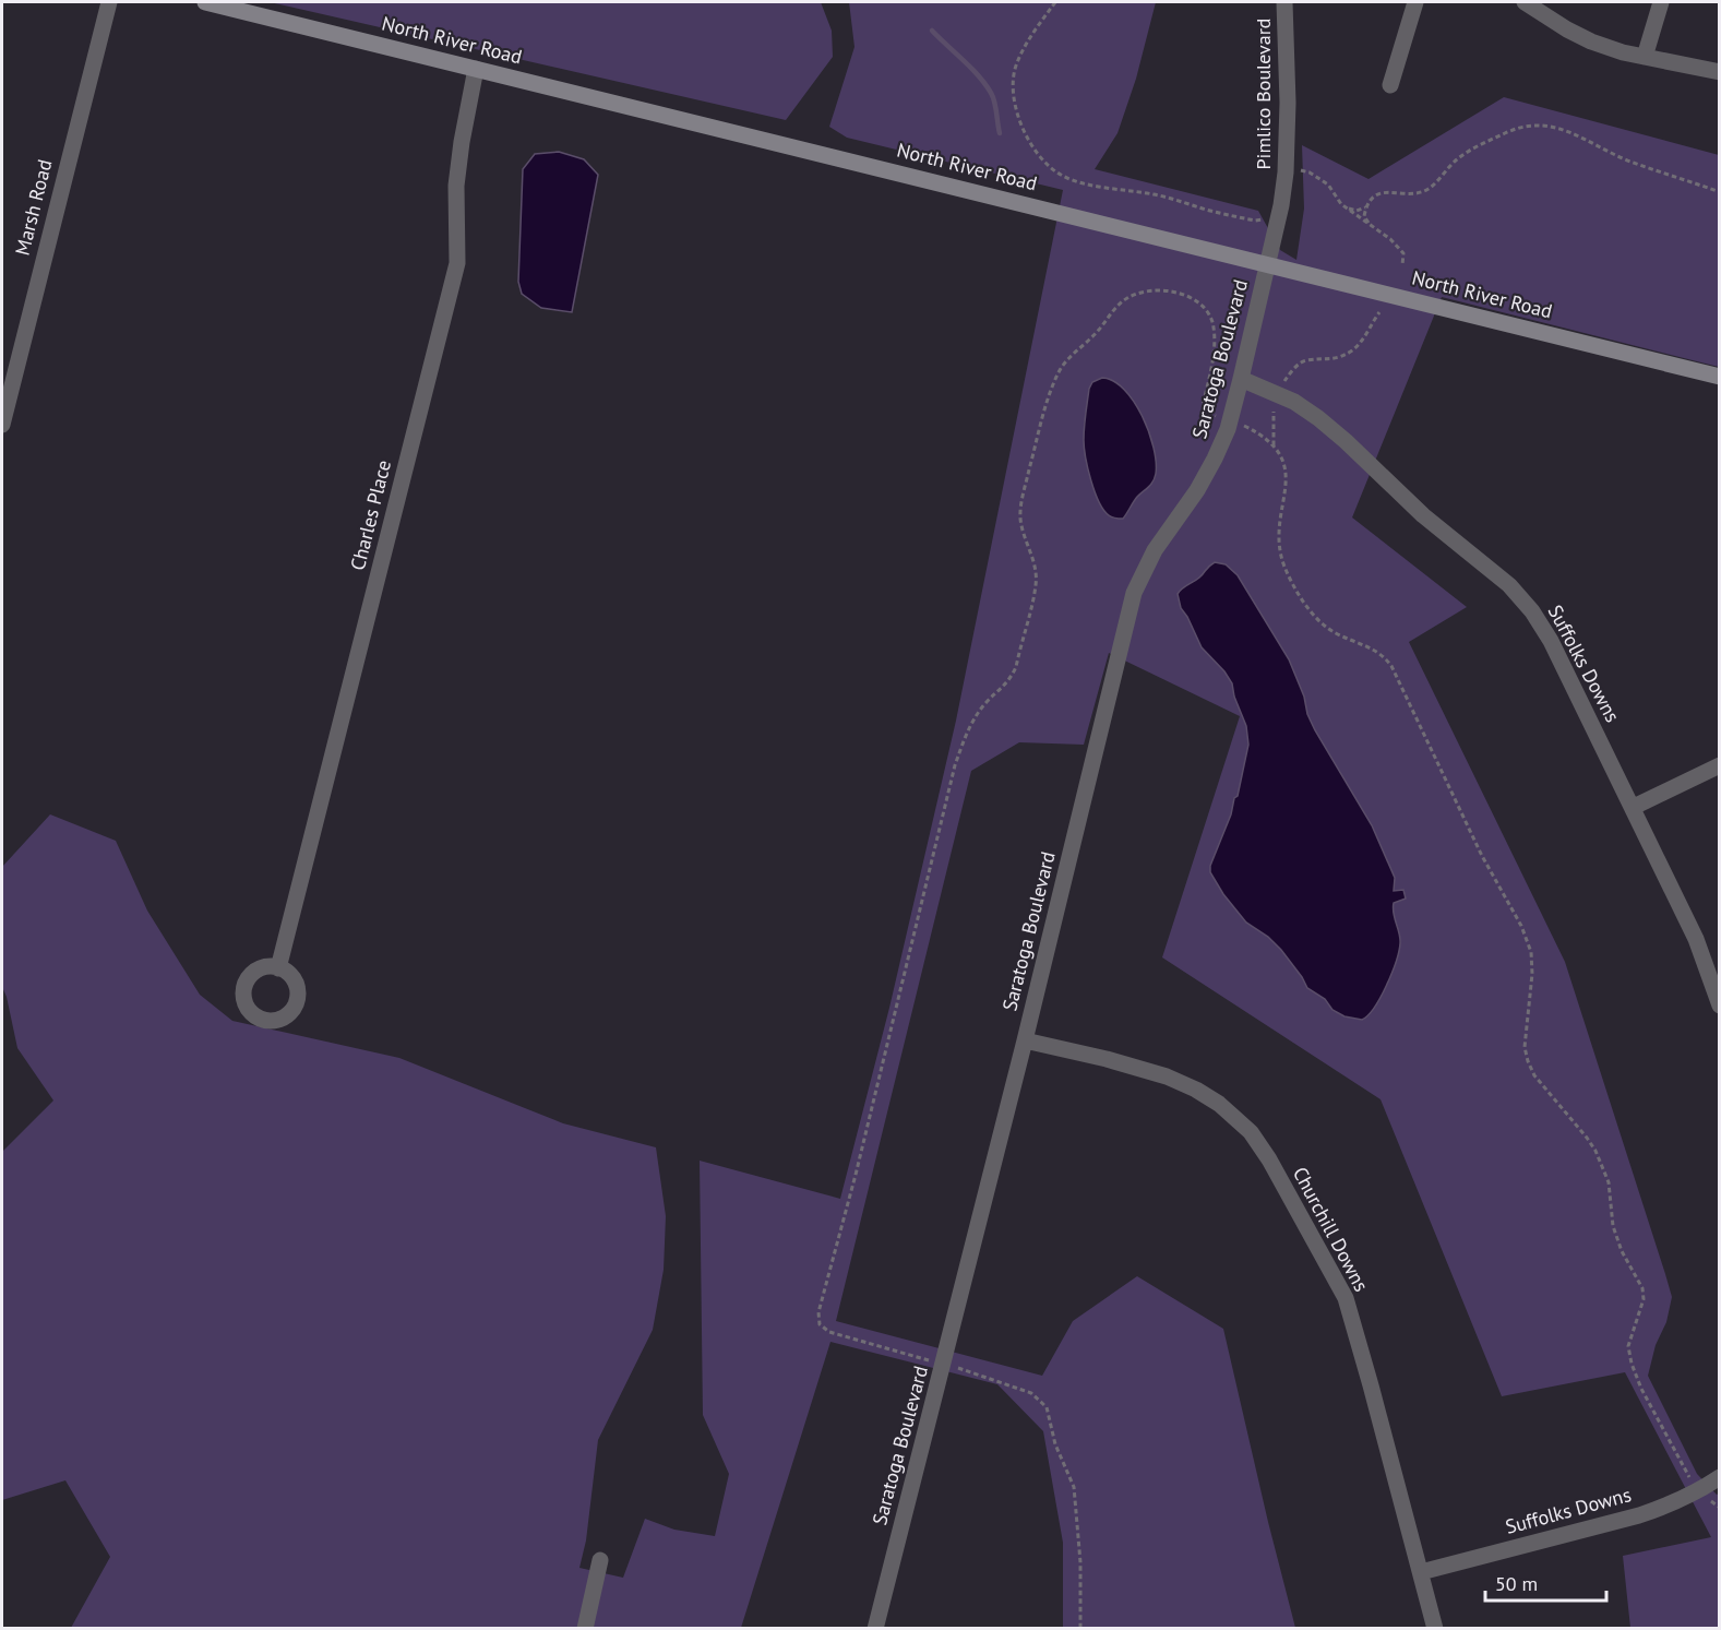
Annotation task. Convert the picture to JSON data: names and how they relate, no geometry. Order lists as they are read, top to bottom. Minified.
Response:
{"streets":{"street":["North River Road","Pimlico Boulevard","Marsh Road","Saratoga Boulevard","Charles Place","Suffolks Downs","Churchill Downs"]},"crossings":[["North River Road","Pimlico Boulevard"],["North River Road","Saratoga Boulevard"],["North River Road","Charles Place"],["Pimlico Boulevard","Saratoga Boulevard"],["Saratoga Boulevard","Suffolks Downs"],["Saratoga Boulevard","Churchill Downs"],["Suffolks Downs","Churchill Downs"]],"scale_bar":"50 m"}
